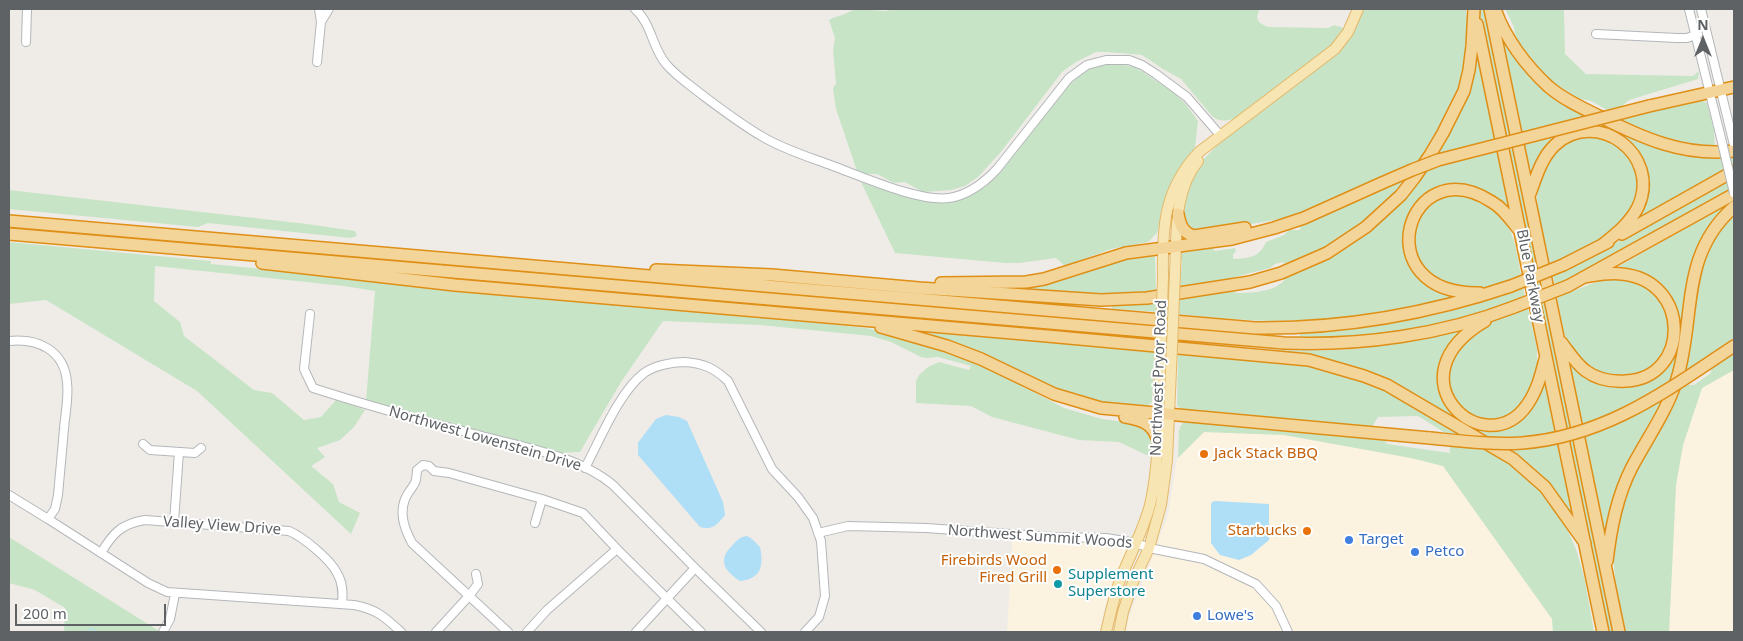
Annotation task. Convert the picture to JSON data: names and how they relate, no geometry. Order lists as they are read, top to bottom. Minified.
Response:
{"streets":{"highway":["Blue Parkway"],"main road":["Northwest Pryor Road"],"street":["Northwest Lowenstein Drive","Valley View Drive","Northwest Summit Woods"]},"crossings":[["Northwest Pryor Road","Northwest Summit Woods"]],"places":["Jack Stack BBQ","Starbucks","Target","Petco","Firebirds Wood Fired Grill","Supplement Superstore","Lowe's"],"scale_bar":"200 m","north":"top"}
